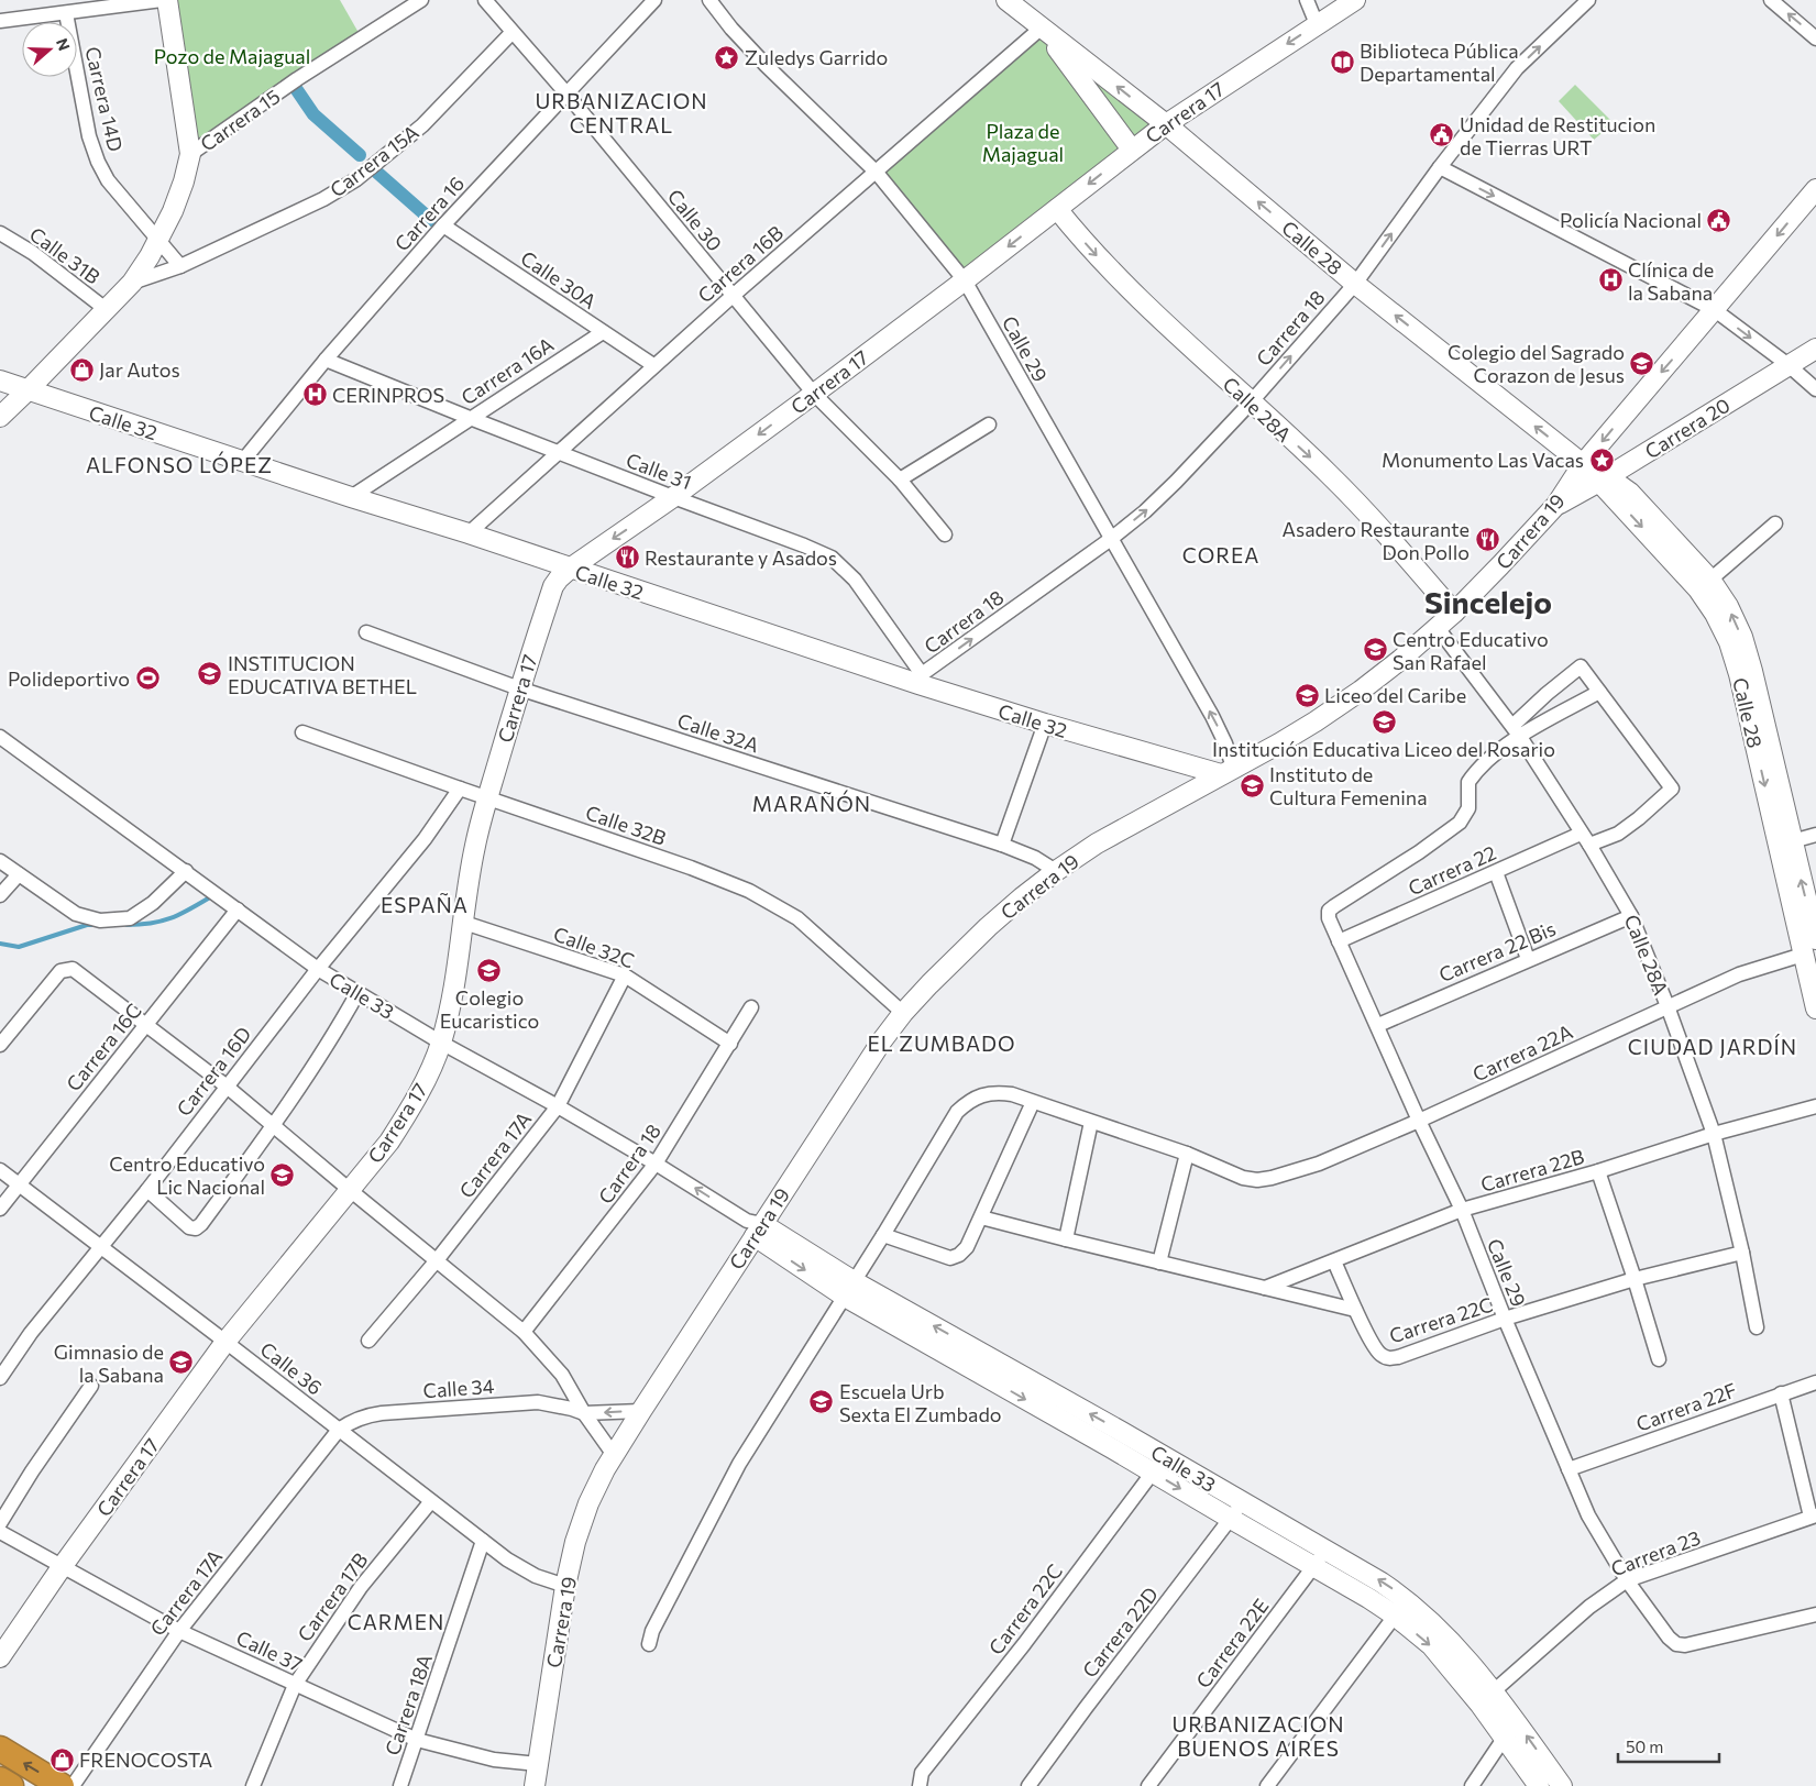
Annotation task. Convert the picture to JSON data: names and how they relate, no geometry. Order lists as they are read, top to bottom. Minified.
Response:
{"streets":{"street":["Carrera 14D","Carrera 17","Carrera 15","Carrera 15A","Carrera 16","Calle 30","Calle 28","Calle 31B","Carrera 16B","Calle 30A","Carrera 18","Calle 29","Carrera 16A","Calle 28A","Calle 32","Carrera 20","Calle 31","Carrera 19","Calle 32A","Calle 32B","Carrera 22","Calle 32C","Carrera 22 Bis","Calle 33","Carrera 16C","Carrera 22A","Carrera 16D","Carrera 17A","Carrera 22B","Carrera 22C","Calle 36","Calle 34","Carrera 22F","Carrera 23","Carrera 17B","Carrera 22D","Carrera 22E","Calle 37","Carrera 18A"]},"crossings":[["Carrera 14D","Carrera 15"],["Carrera 14D","Carrera 15A"],["Carrera 17","Calle 30"],["Carrera 17","Calle 28"],["Carrera 17","Calle 29"],["Carrera 17","Calle 28A"],["Carrera 17","Calle 32"],["Carrera 17","Calle 31"],["Carrera 17","Calle 32A"],["Carrera 17","Calle 32B"],["Carrera 17","Calle 32C"],["Carrera 17","Calle 33"],["Carrera 17","Calle 36"],["Carrera 17","Calle 37"],["Carrera 15","Carrera 15A"],["Carrera 15A","Calle 30"],["Carrera 15A","Calle 31B"],["Carrera 15A","Calle 32"],["Carrera 16","Calle 30"],["Carrera 16","Calle 30A"],["Carrera 16","Calle 32"],["Carrera 16","Calle 31"],["Calle 30","Carrera 16B"],["Calle 28","Carrera 16B"],["Calle 28","Carrera 18"],["Calle 28","Carrera 20"],["Calle 28","Carrera 19"],["Calle 28","Carrera 22A"],["Carrera 16B","Calle 30A"],["Carrera 16B","Calle 29"],["Carrera 16B","Calle 32"],["Carrera 16B","Calle 31"],["Calle 30A","Carrera 16A"],["Carrera 18","Calle 29"],["Carrera 18","Calle 28A"],["Carrera 18","Calle 32"],["Carrera 18","Calle 31"],["Carrera 18","Calle 32C"],["Carrera 18","Calle 33"],["Calle 29","Calle 28A"],["Calle 29","Calle 32"],["Calle 29","Carrera 19"],["Calle 29","Carrera 22"],["Calle 29","Carrera 22 Bis"],["Calle 29","Carrera 22A"],["Calle 29","Carrera 22B"],["Calle 29","Carrera 22C"],["Calle 29","Carrera 22F"],["Calle 29","Carrera 23"],["Carrera 16A","Calle 32"],["Carrera 16A","Calle 31"],["Calle 28A","Carrera 19"],["Calle 28A","Carrera 22"],["Calle 28A","Carrera 22 Bis"],["Calle 28A","Carrera 22A"],["Calle 28A","Carrera 22B"],["Calle 28A","Carrera 22C"],["Calle 32","Calle 31"],["Calle 32","Carrera 19"],["Carrera 20","Carrera 19"],["Carrera 19","Calle 32A"],["Carrera 19","Calle 32B"],["Carrera 19","Calle 33"],["Carrera 19","Calle 36"],["Carrera 19","Calle 34"],["Carrera 19","Calle 37"],["Calle 32B","Carrera 16D"],["Calle 32C","Carrera 17A"],["Calle 33","Carrera 16C"],["Calle 33","Carrera 16D"],["Calle 33","Carrera 17A"],["Calle 33","Carrera 22C"],["Calle 33","Carrera 23"],["Calle 33","Carrera 22D"],["Calle 33","Carrera 22E"],["Carrera 16C","Calle 36"],["Carrera 16D","Calle 36"],["Carrera 17A","Calle 36"],["Carrera 17A","Calle 34"],["Carrera 17A","Calle 37"],["Carrera 22B","Carrera 22C"],["Calle 36","Calle 34"],["Calle 36","Carrera 17B"],["Calle 36","Carrera 18A"],["Carrera 17B","Calle 37"],["Calle 37","Carrera 18A"]],"one_way":["Carrera 18","Calle 28A"],"districts":["URBANIZACION CENTRAL","ALFONSO LÓPEZ","COREA","Sincelejo","MARAÑÓN","ESPAÑA","EL ZUMBADO","CIUDAD JARDÍN","CARMEN","URBANIZACION BUENOS AIRES"],"parks":["Pozo de Majagual","Plaza de Majagual"],"places":{"place":["Zuledys Garrido","Monumento Las Vacas"],"library":["Biblioteca Pública Departamental"],"public building":["Unidad de Restitucion de Tierras URT","Policía Nacional"],"hospital":["Clínica de la Sabana","CERINPROS"],"school or university":["Colegio del Sagrado Corazon de Jesus","Centro Educativo San Rafael","INSTITUCION EDUCATIVA BETHEL","Liceo del Caribe","Institución Educativa Liceo del Rosario","Instituto de Cultura Femenina","Colegio Eucaristico","Centro Educativo Lic Nacional","Gimnasio de la Sabana","Escuela Urb Sexta El Zumbado"],"shop":["Jar Autos","FRENOCOSTA"],"restaurant":["Asadero Restaurante Don Pollo","Restaurante y Asados"],"sports":["Polideportivo"]},"scale_bar":"50 m","north":"right"}
